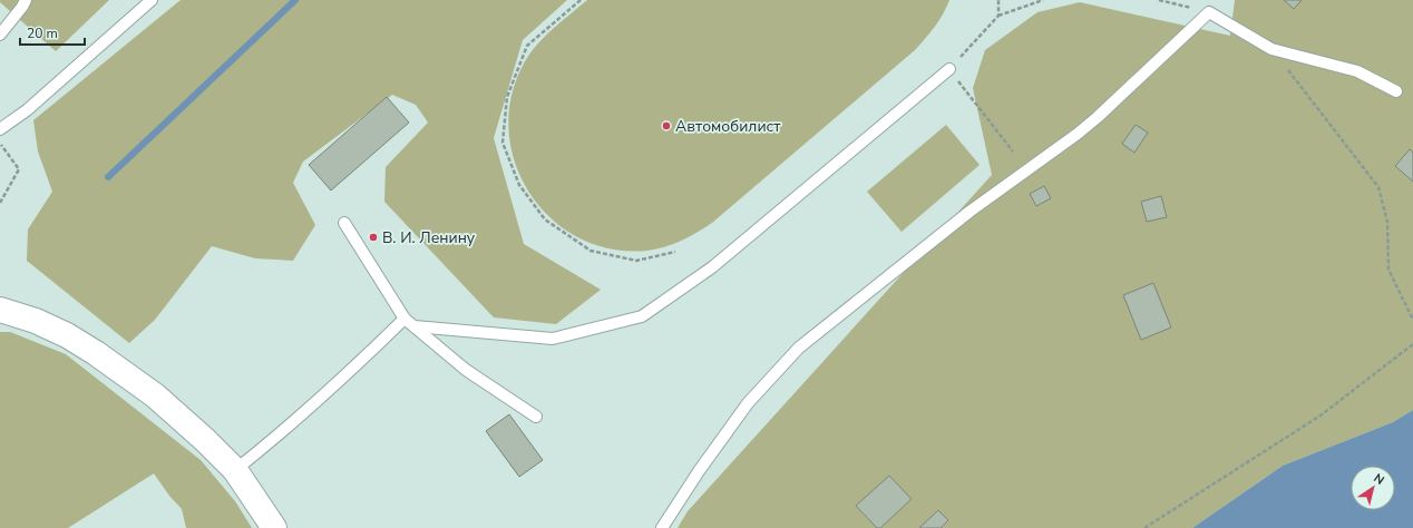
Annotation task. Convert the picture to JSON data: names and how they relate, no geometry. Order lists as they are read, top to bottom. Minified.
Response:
{"places":["Автомобилист","В. И. Ленину"],"scale_bar":"20 m","north":"top right"}
